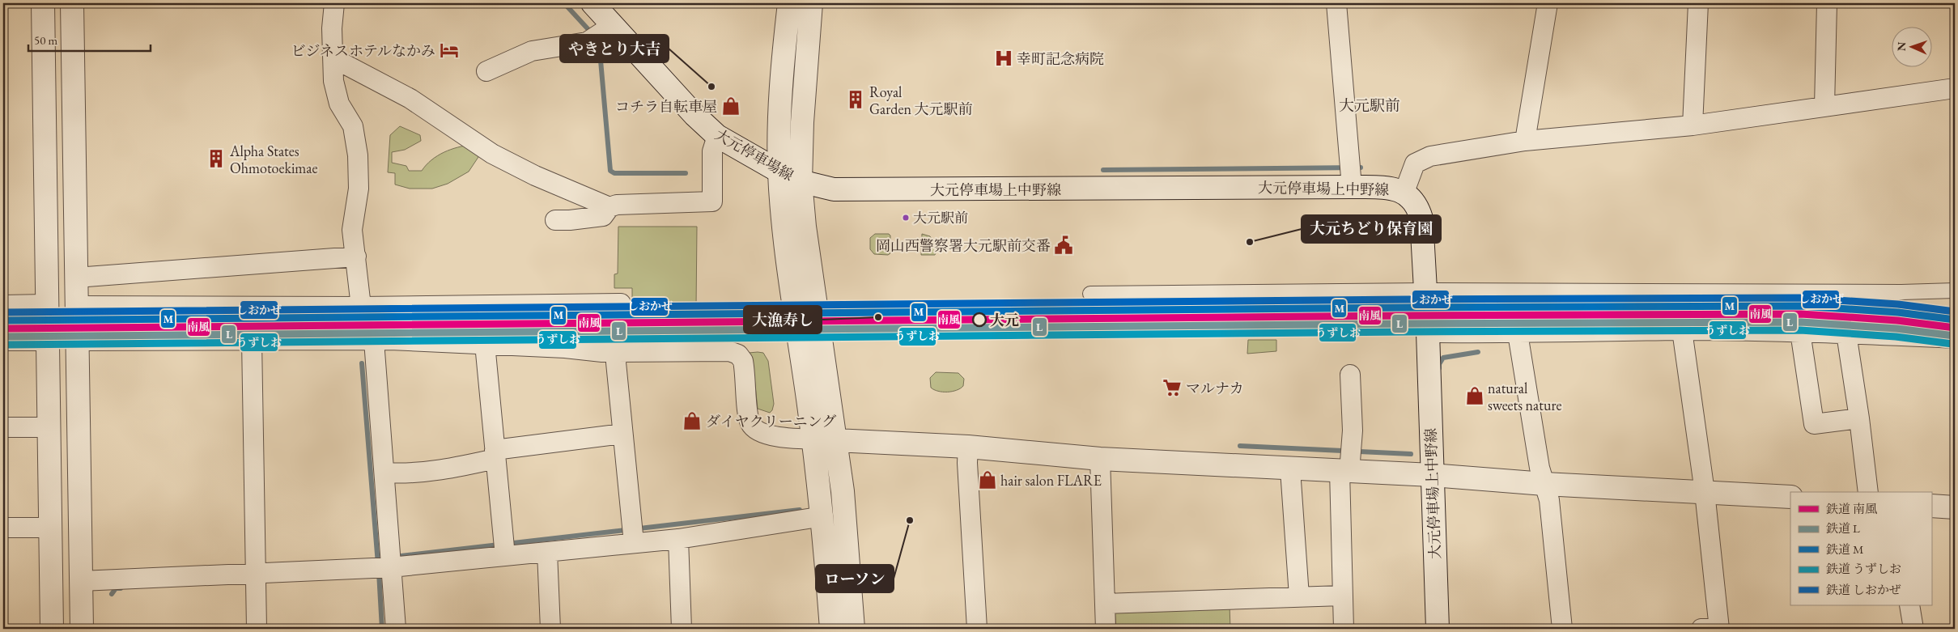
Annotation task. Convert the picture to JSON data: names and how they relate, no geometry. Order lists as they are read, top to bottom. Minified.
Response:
{"streets":{"street":["大元停車場線","大元停車場上中野線"]},"crossings":[["大元停車場線","大元停車場上中野線"]],"districts":["大元駅前"],"places":{"hotel":["ビジネスホテルなかみ"],"hospital":["幸町記念病院"],"other":["やきとり大吉","大元駅前","大元ちどり保育園","大漁寿し","大元","ローソン"],"building":["Royal Garden 大元駅前","Alpha States Ohmotoekimae"],"shop":["コチラ自転車屋","natural sweets nature","ダイヤクリーニング","hair salon FLARE"],"public building":["岡山西警察署大元駅前交番"],"supermarket":["マルナカ"]},"lines":["rail line しおかぜ","rail line M","rail line 南風","rail line L","rail line うずしお"],"legend":["鉄道 南風","鉄道 L","鉄道 M","鉄道 うずしお","鉄道 しおかぜ"],"scale_bar":"50 m","north":"left"}
